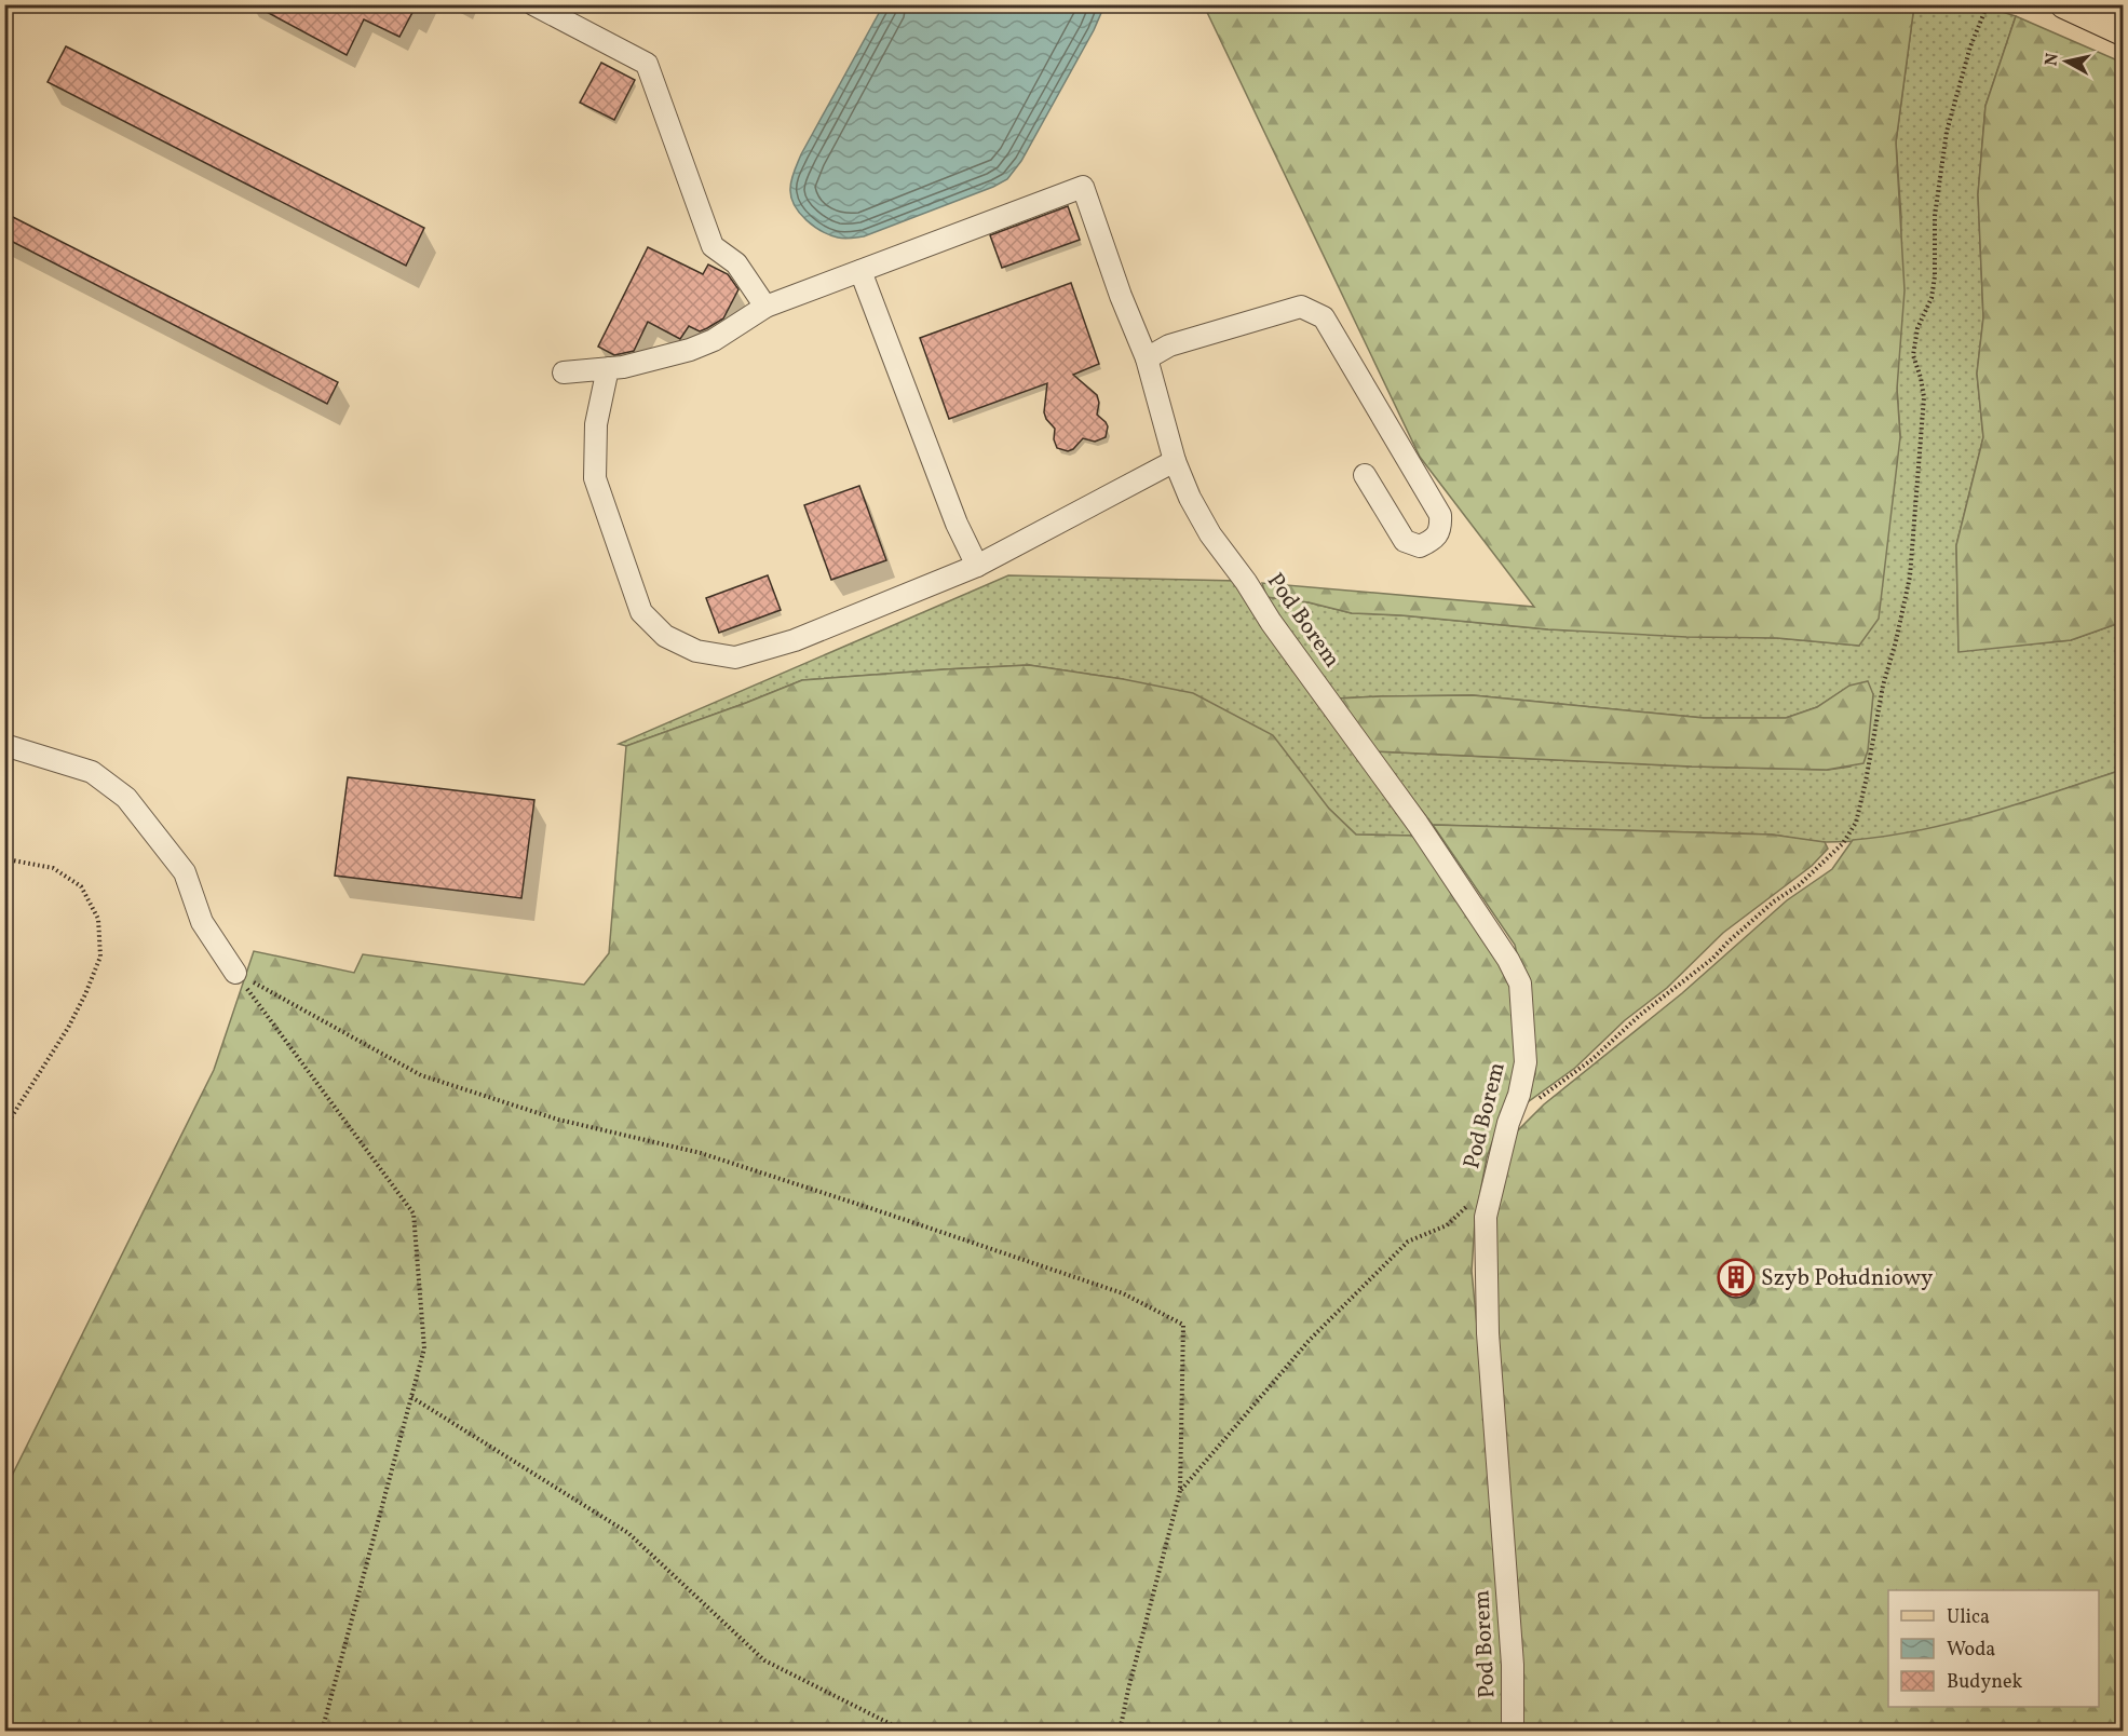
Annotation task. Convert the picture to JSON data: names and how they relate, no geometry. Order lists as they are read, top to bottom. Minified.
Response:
{"streets":{"street":["Pod Borem"]},"places":{"building":["Szyb Południowy"]},"legend":["Ulica","Woda","Budynek"],"north":"left"}
